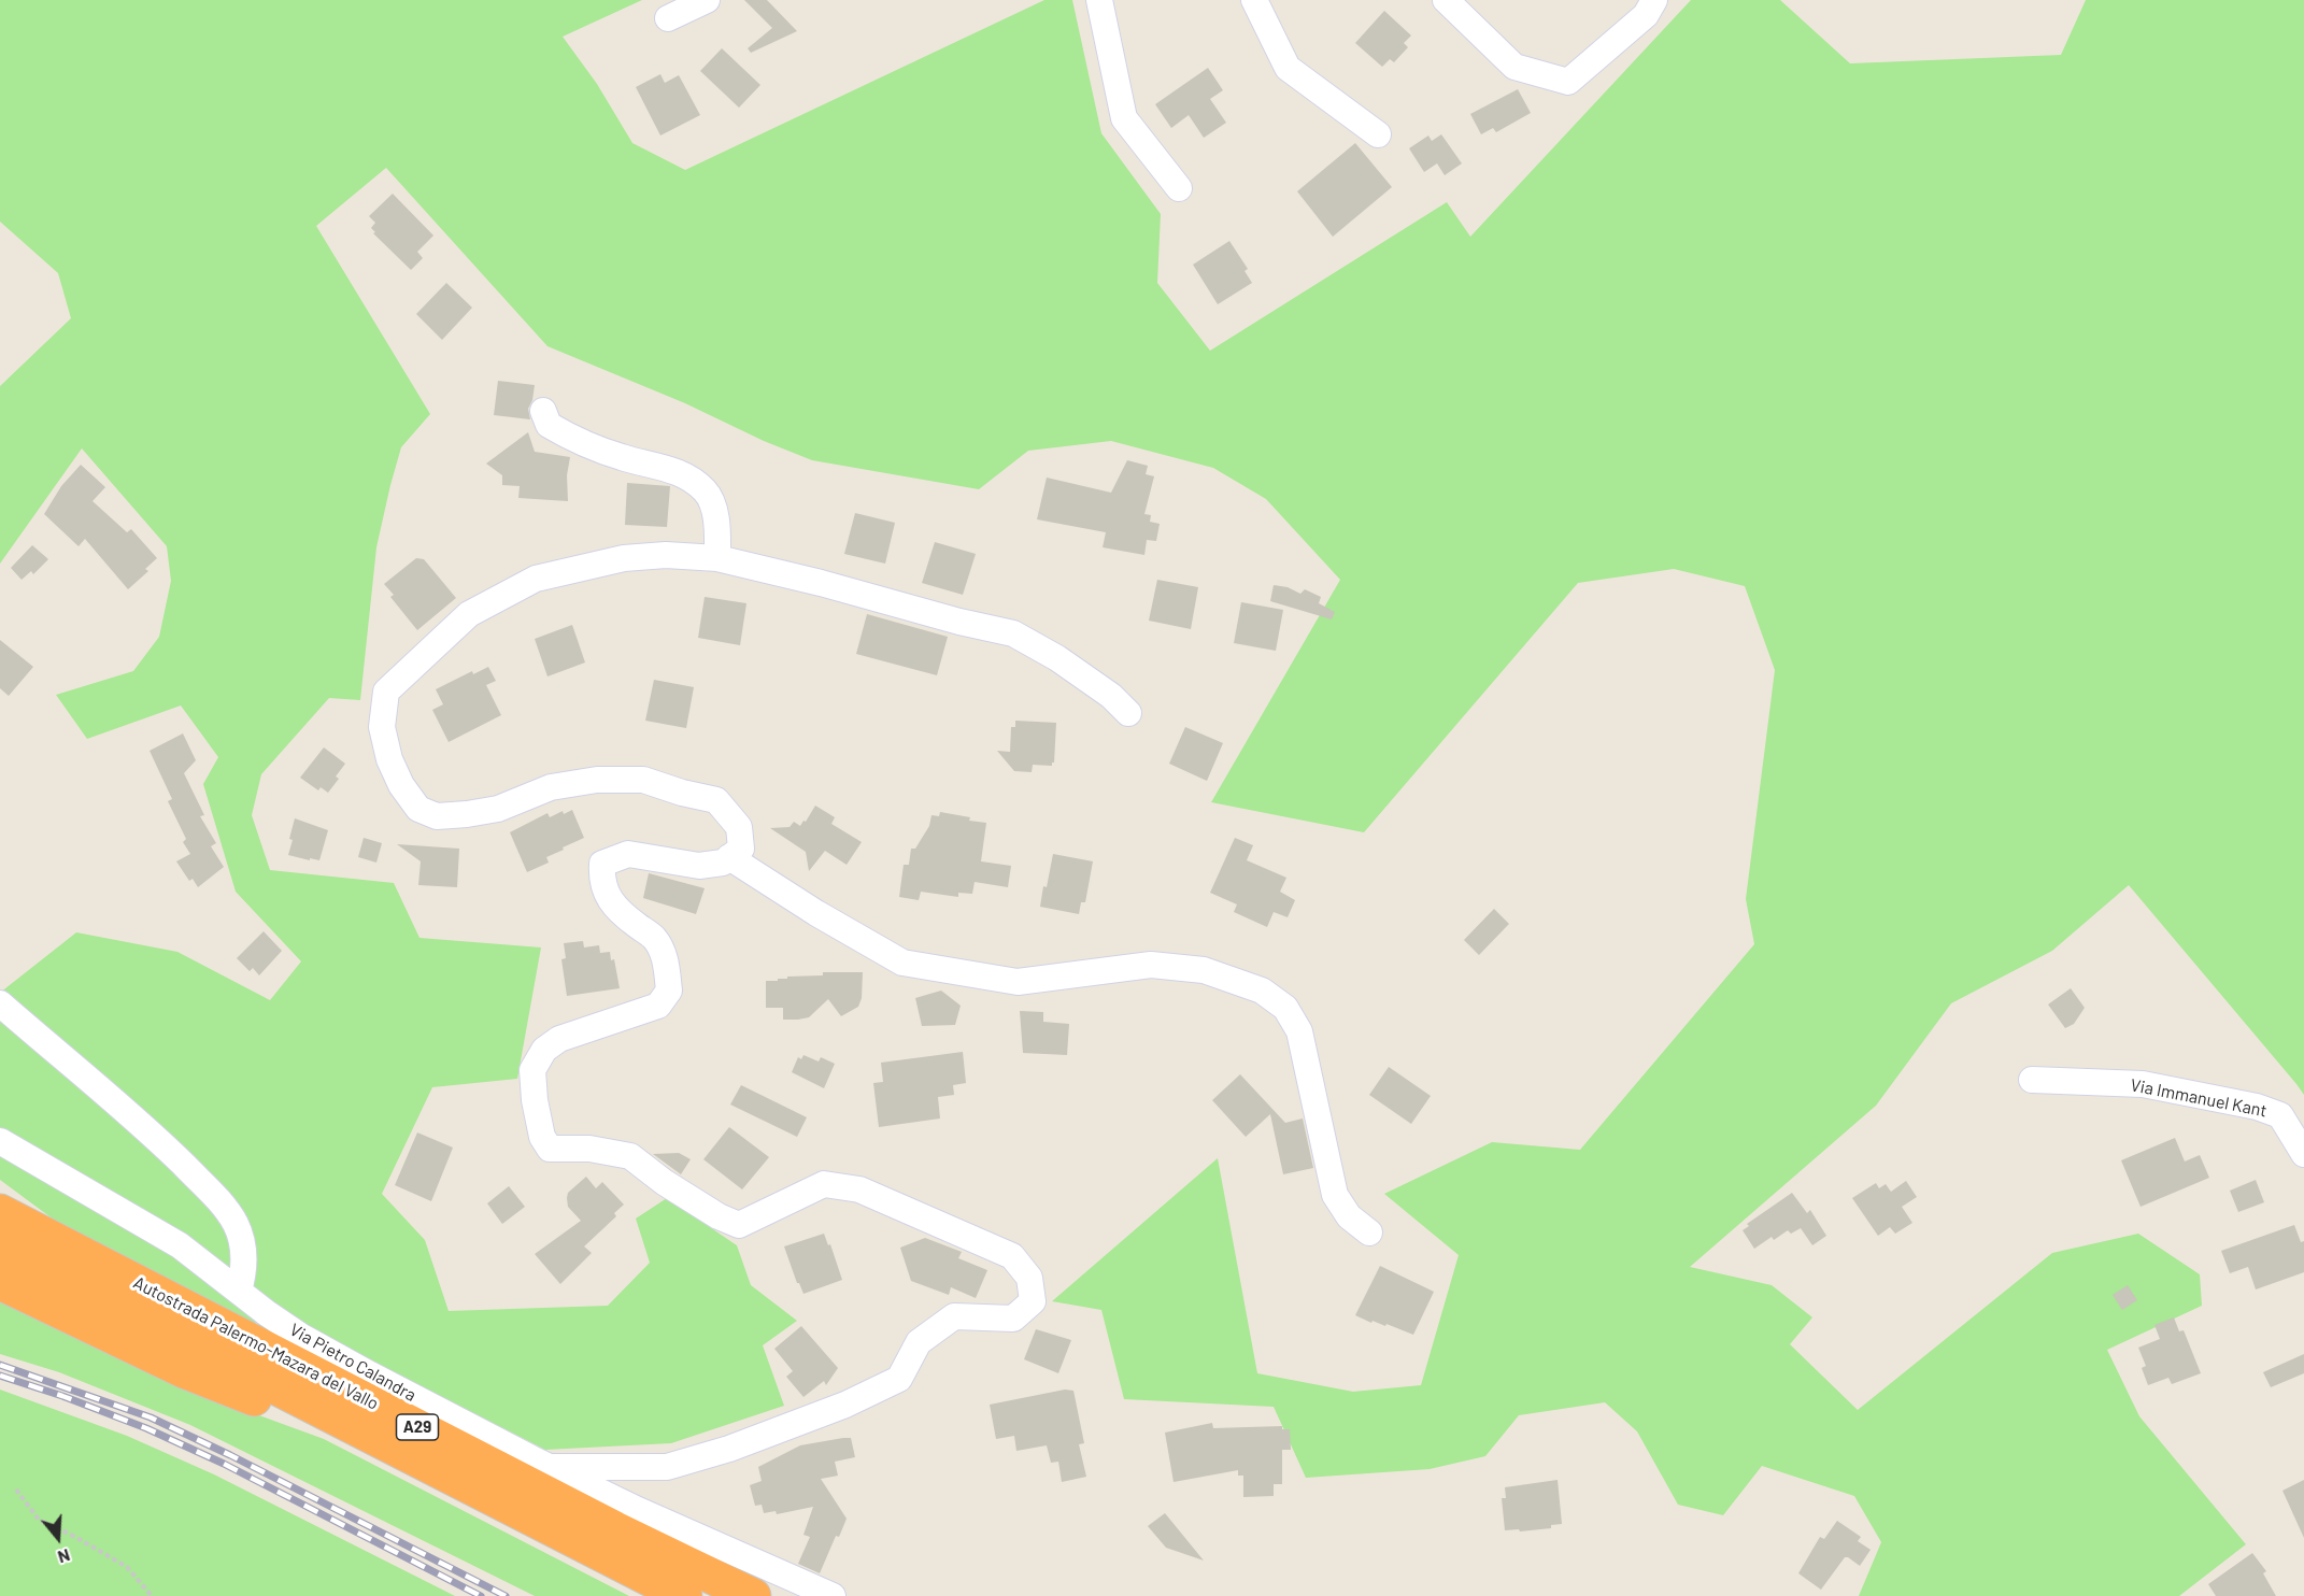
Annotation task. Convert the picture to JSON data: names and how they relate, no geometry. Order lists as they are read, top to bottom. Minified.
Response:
{"streets":{"highway":["Autostrada Palermo-Mazara del Vallo","A29"],"street":["Via Immanuel Kant","Via Pietro Calandra"]},"north":"bottom"}
